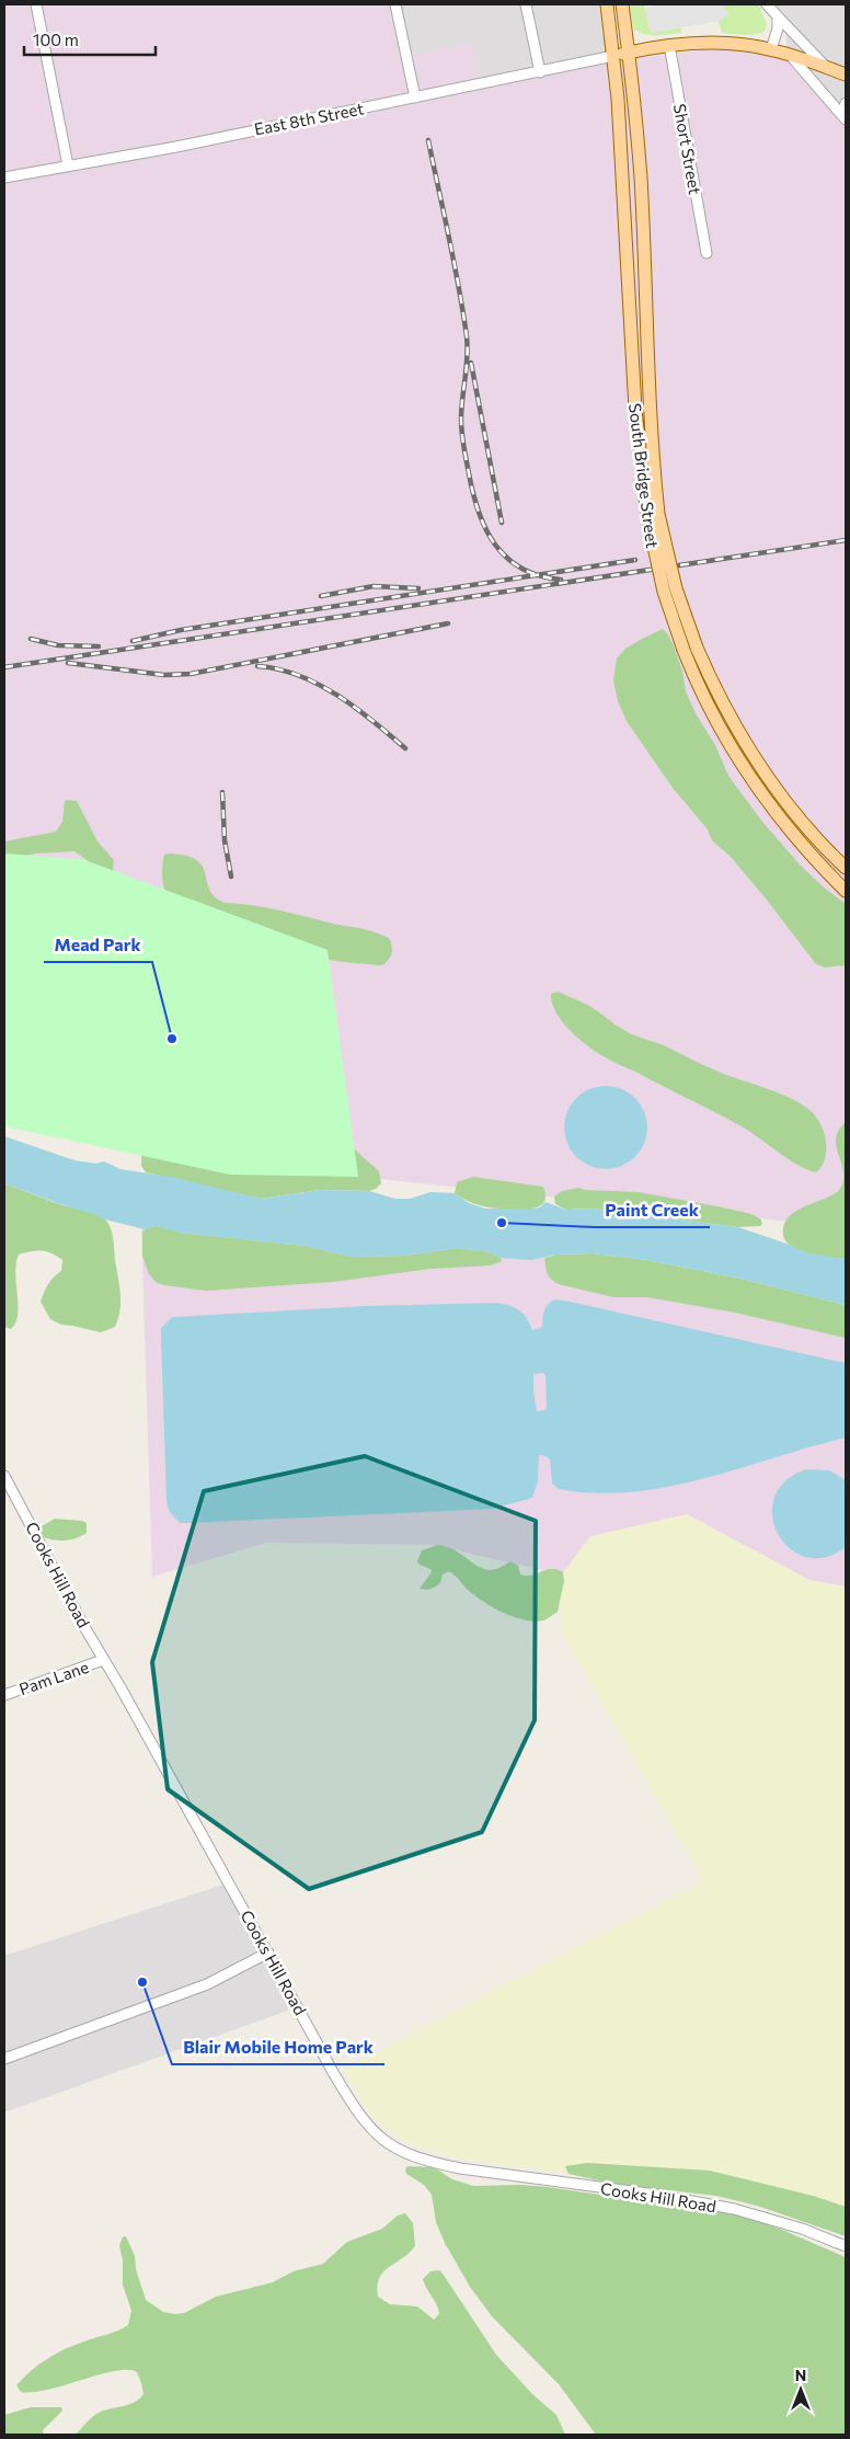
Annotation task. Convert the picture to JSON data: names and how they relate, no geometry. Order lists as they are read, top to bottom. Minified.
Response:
{"streets":{"main road":["South Bridge Street"],"street":["East 8th Street","Short Street","Cooks Hill Road","Pam Lane"]},"crossings":[["East 8th Street","South Bridge Street"],["Cooks Hill Road","Pam Lane"]],"places":["Mead Park","Paint Creek","Blair Mobile Home Park"],"scale_bar":"100 m","north":"top"}
